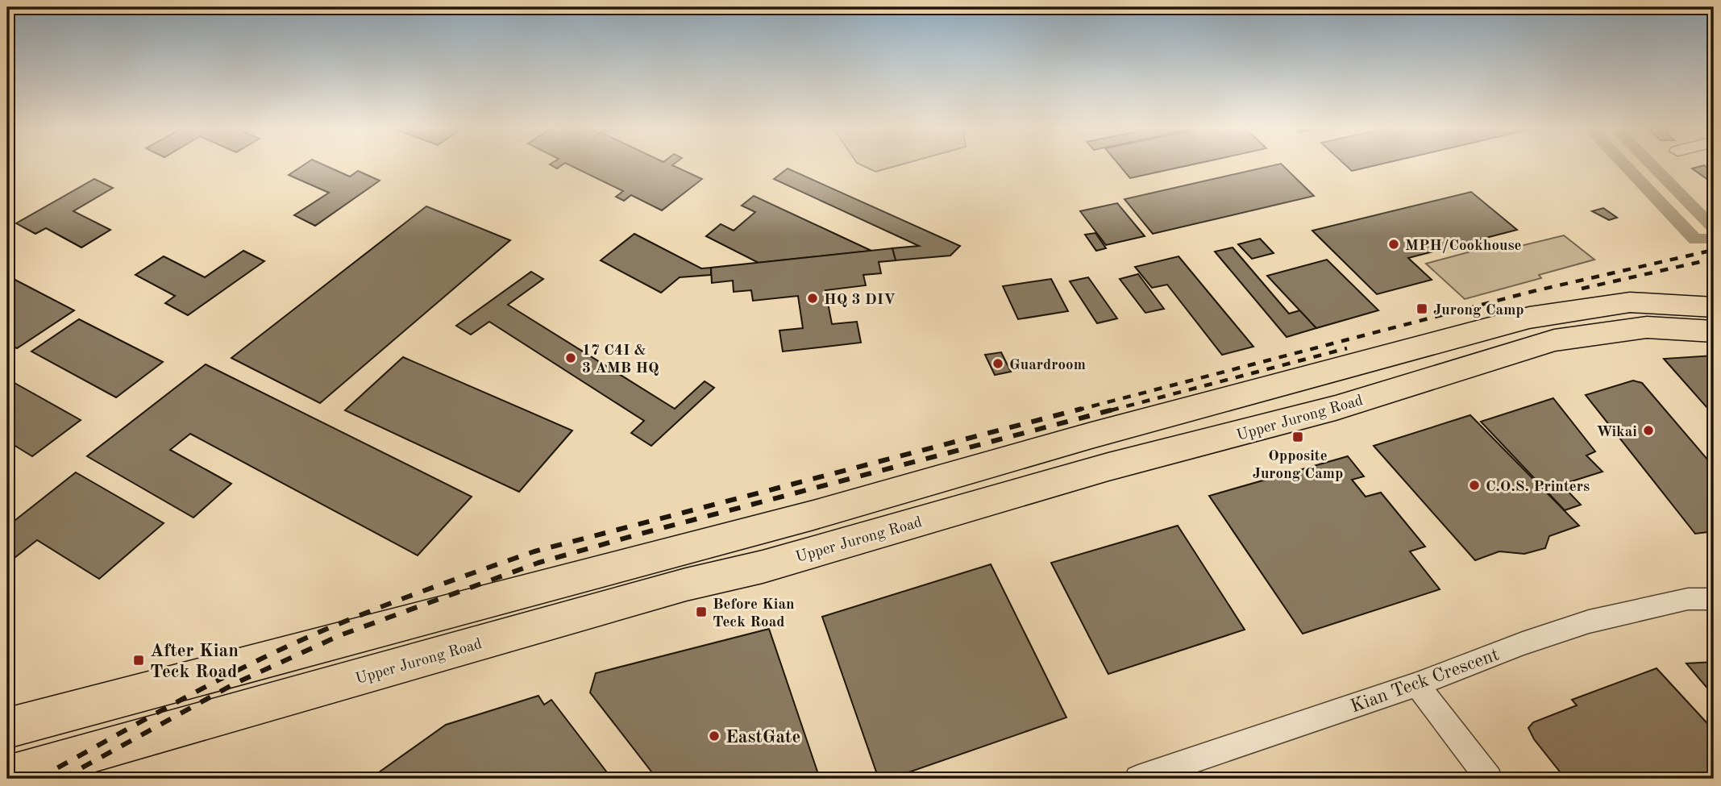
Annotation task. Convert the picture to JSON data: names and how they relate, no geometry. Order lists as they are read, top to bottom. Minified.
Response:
{"streets":{"main road":["Upper Jurong Road"],"street":["Kian Teck Crescent"]},"places":{"other":["MPH/Cookhouse","HQ 3 DIV","17 C4I & 3 AMB HQ","Guardroom","Wikai","C.O.S. Printers","EastGate"],"transit":["Jurong Camp","Opposite Jurong Camp","Before Kian Teck Road","After Kian Teck Road"]}}
